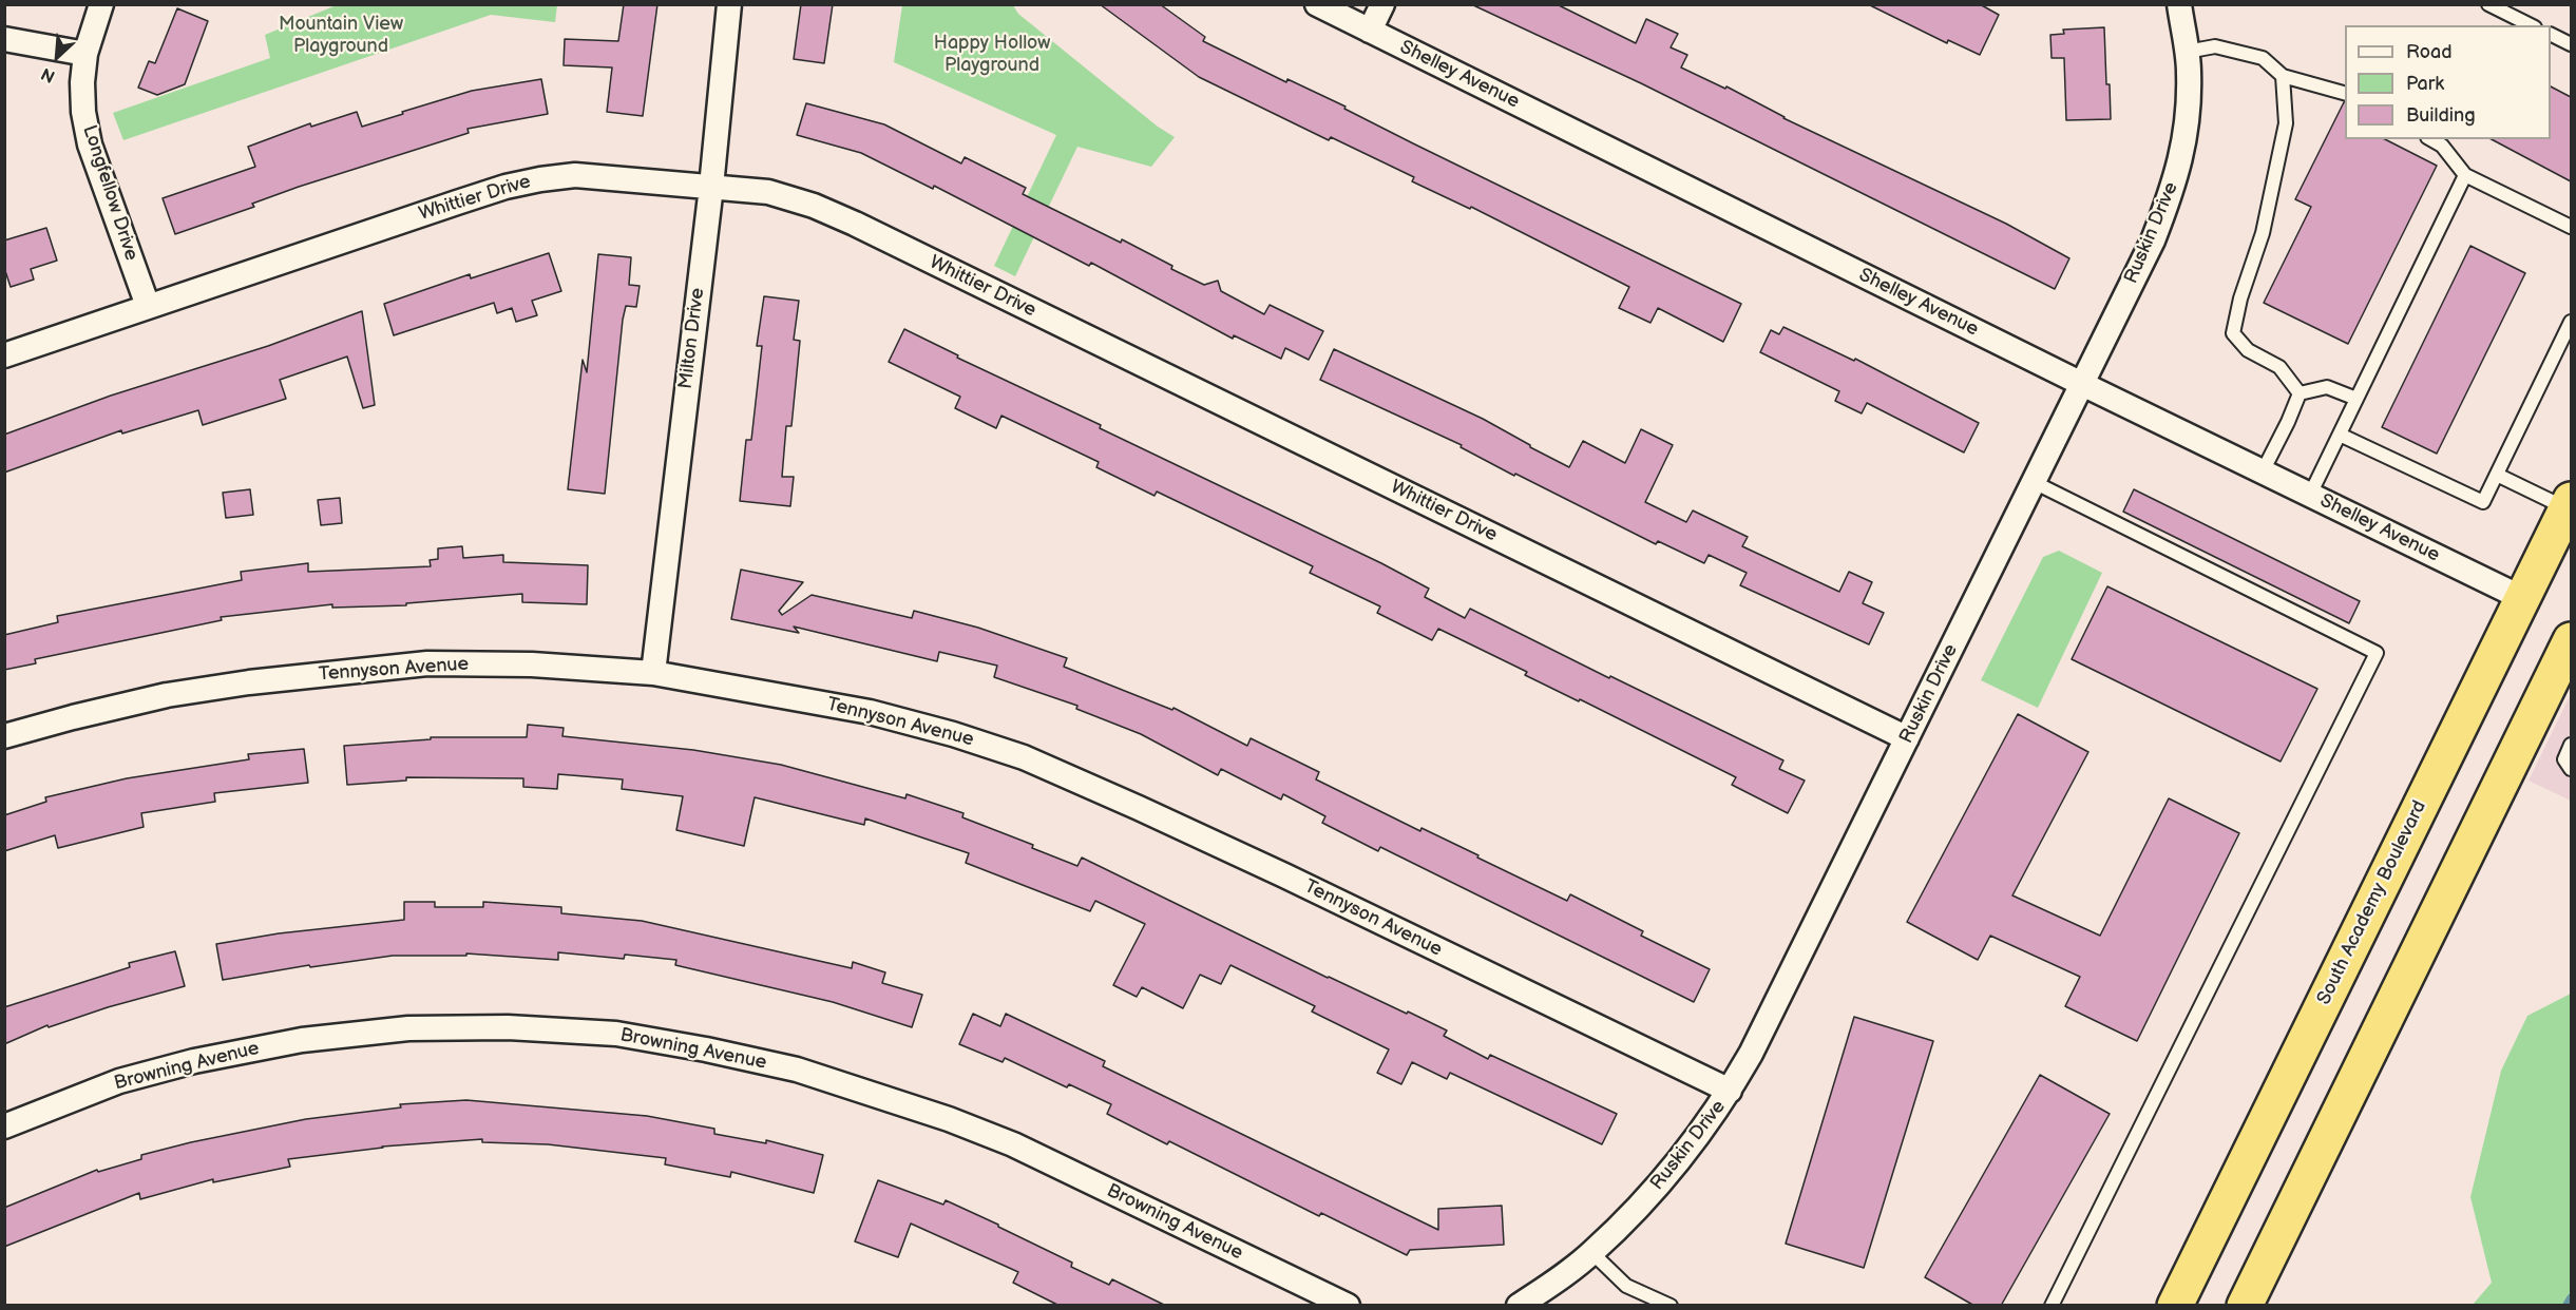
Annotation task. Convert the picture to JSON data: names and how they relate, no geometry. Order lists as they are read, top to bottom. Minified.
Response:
{"streets":{"highway":["South Academy Boulevard"],"street":["Shelley Avenue","Longfellow Drive","Whittier Drive","Ruskin Drive","Milton Drive","Tennyson Avenue","Browning Avenue"]},"crossings":[["Shelley Avenue","Ruskin Drive"],["Shelley Avenue","South Academy Boulevard"],["Longfellow Drive","Whittier Drive"],["Whittier Drive","Ruskin Drive"],["Whittier Drive","Milton Drive"],["Ruskin Drive","Tennyson Avenue"],["Milton Drive","Tennyson Avenue"]],"parks":["Mountain View Playground","Happy Hollow Playground"],"legend":["Road","Park","Building"],"north":"bottom left"}
